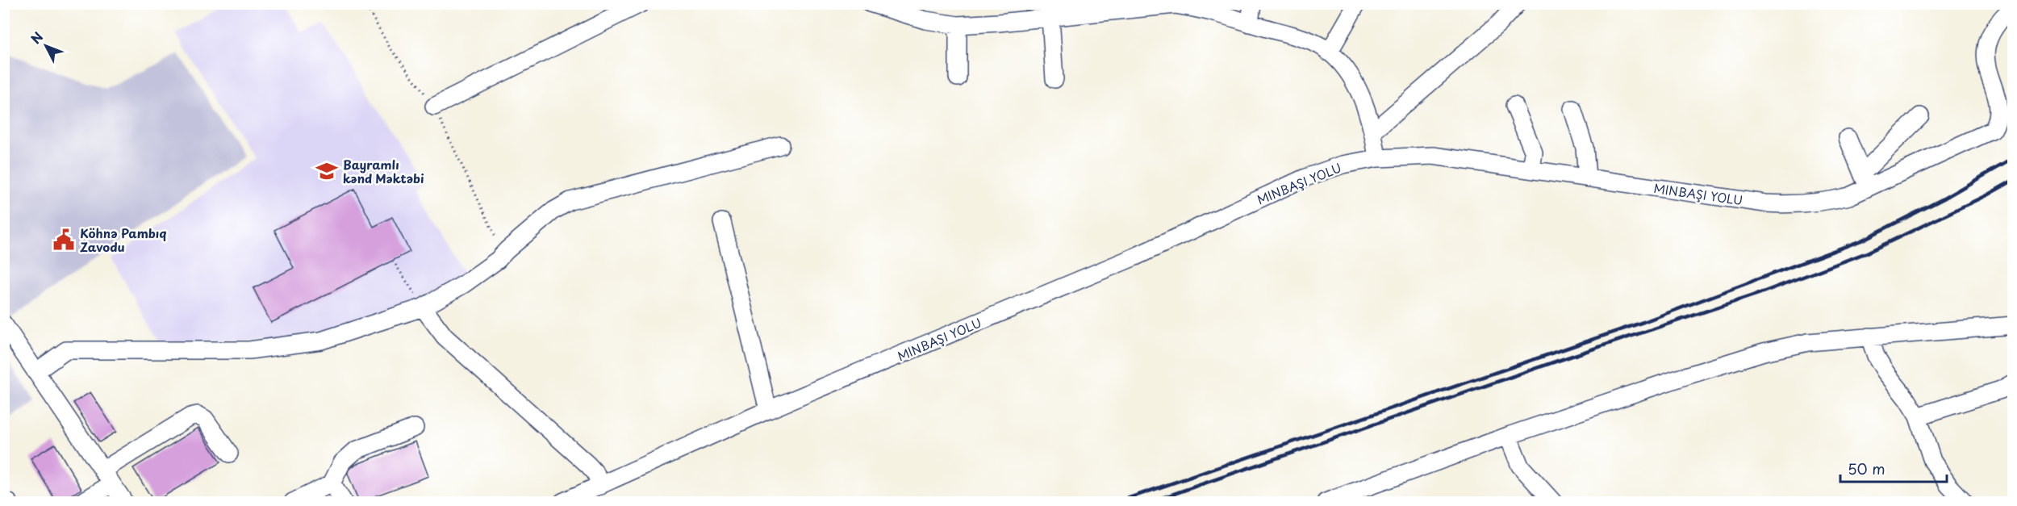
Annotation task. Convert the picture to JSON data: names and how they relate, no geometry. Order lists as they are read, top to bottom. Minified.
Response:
{"places":{"school or university":["Bayramlı kənd Məktəbi"],"public building":["Köhnə Pambıq Zavodu"]},"scale_bar":"50 m","north":"top left"}
